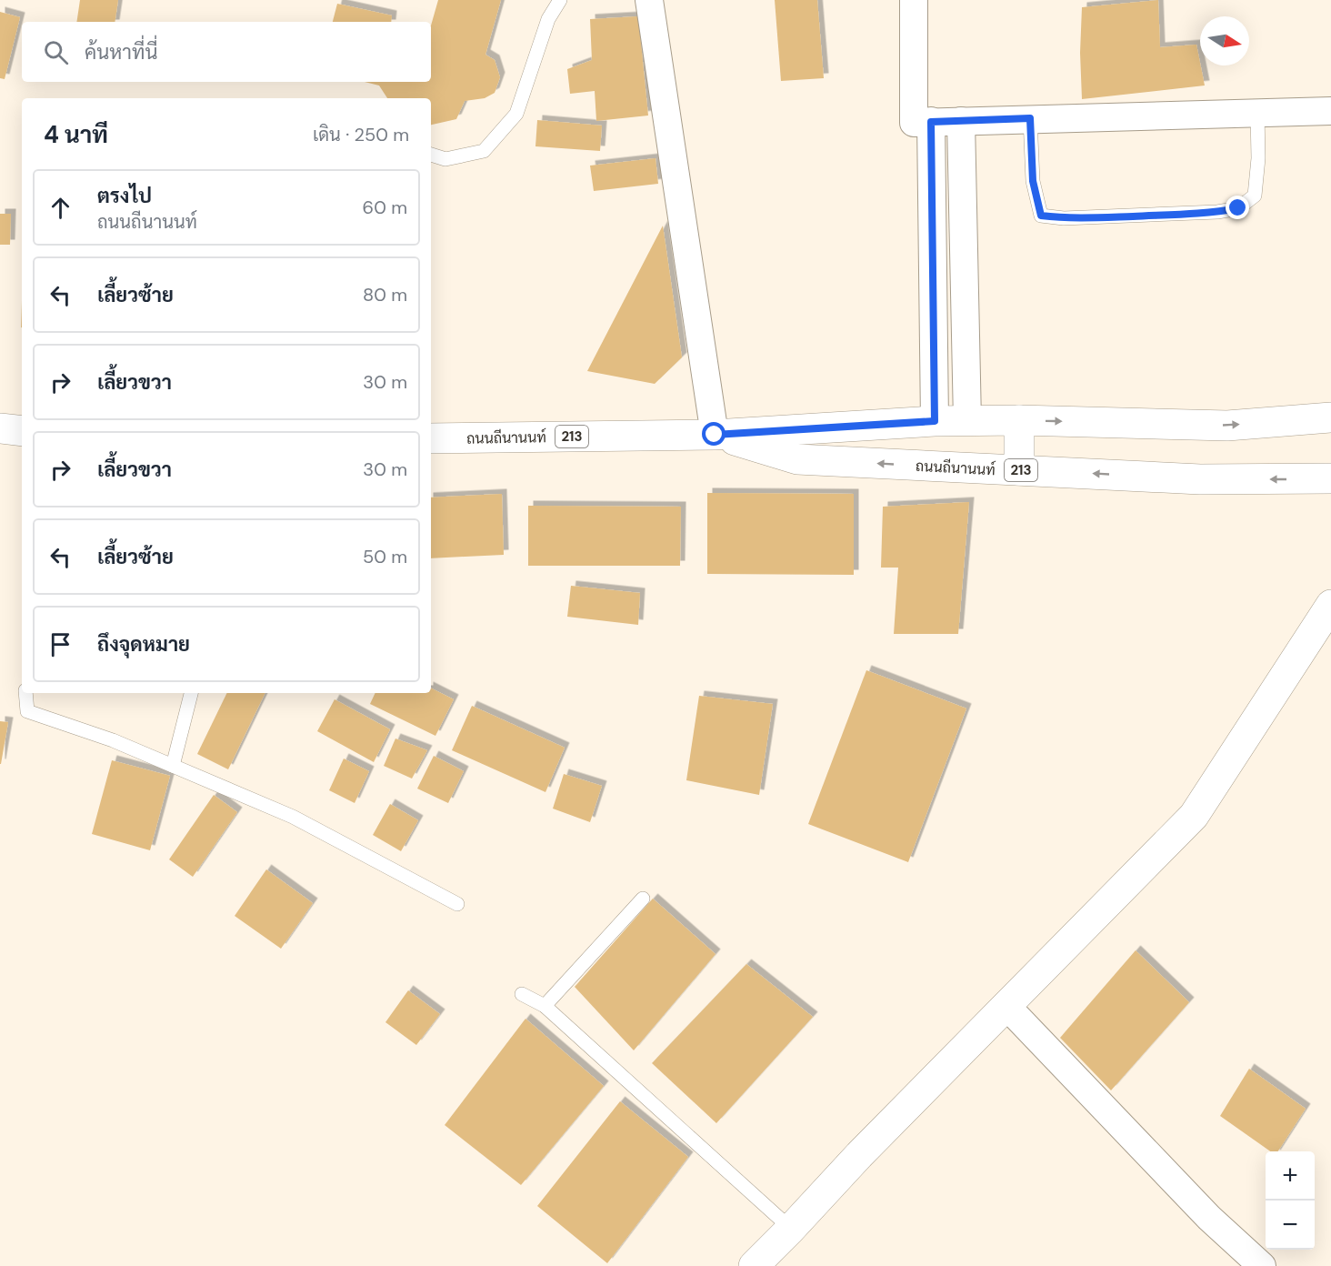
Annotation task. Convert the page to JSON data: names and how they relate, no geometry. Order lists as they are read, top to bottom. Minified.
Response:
{"streets":{"main road":["213","ถนนถีนานนท์"]},"north":"right","page":{"search":"ค้นหาที่นี่","heading":["4 นาที","เดิน · 250 m"],"list":[["ตรงไป","ถนนถีนานนท์","60 m"],["เลี้ยวซ้าย","80 m"],["เลี้ยวขวา","30 m"],["เลี้ยวขวา","30 m"],["เลี้ยวซ้าย","50 m"],"ถึงจุดหมาย"],"map_buttons":["+","−"]}}
